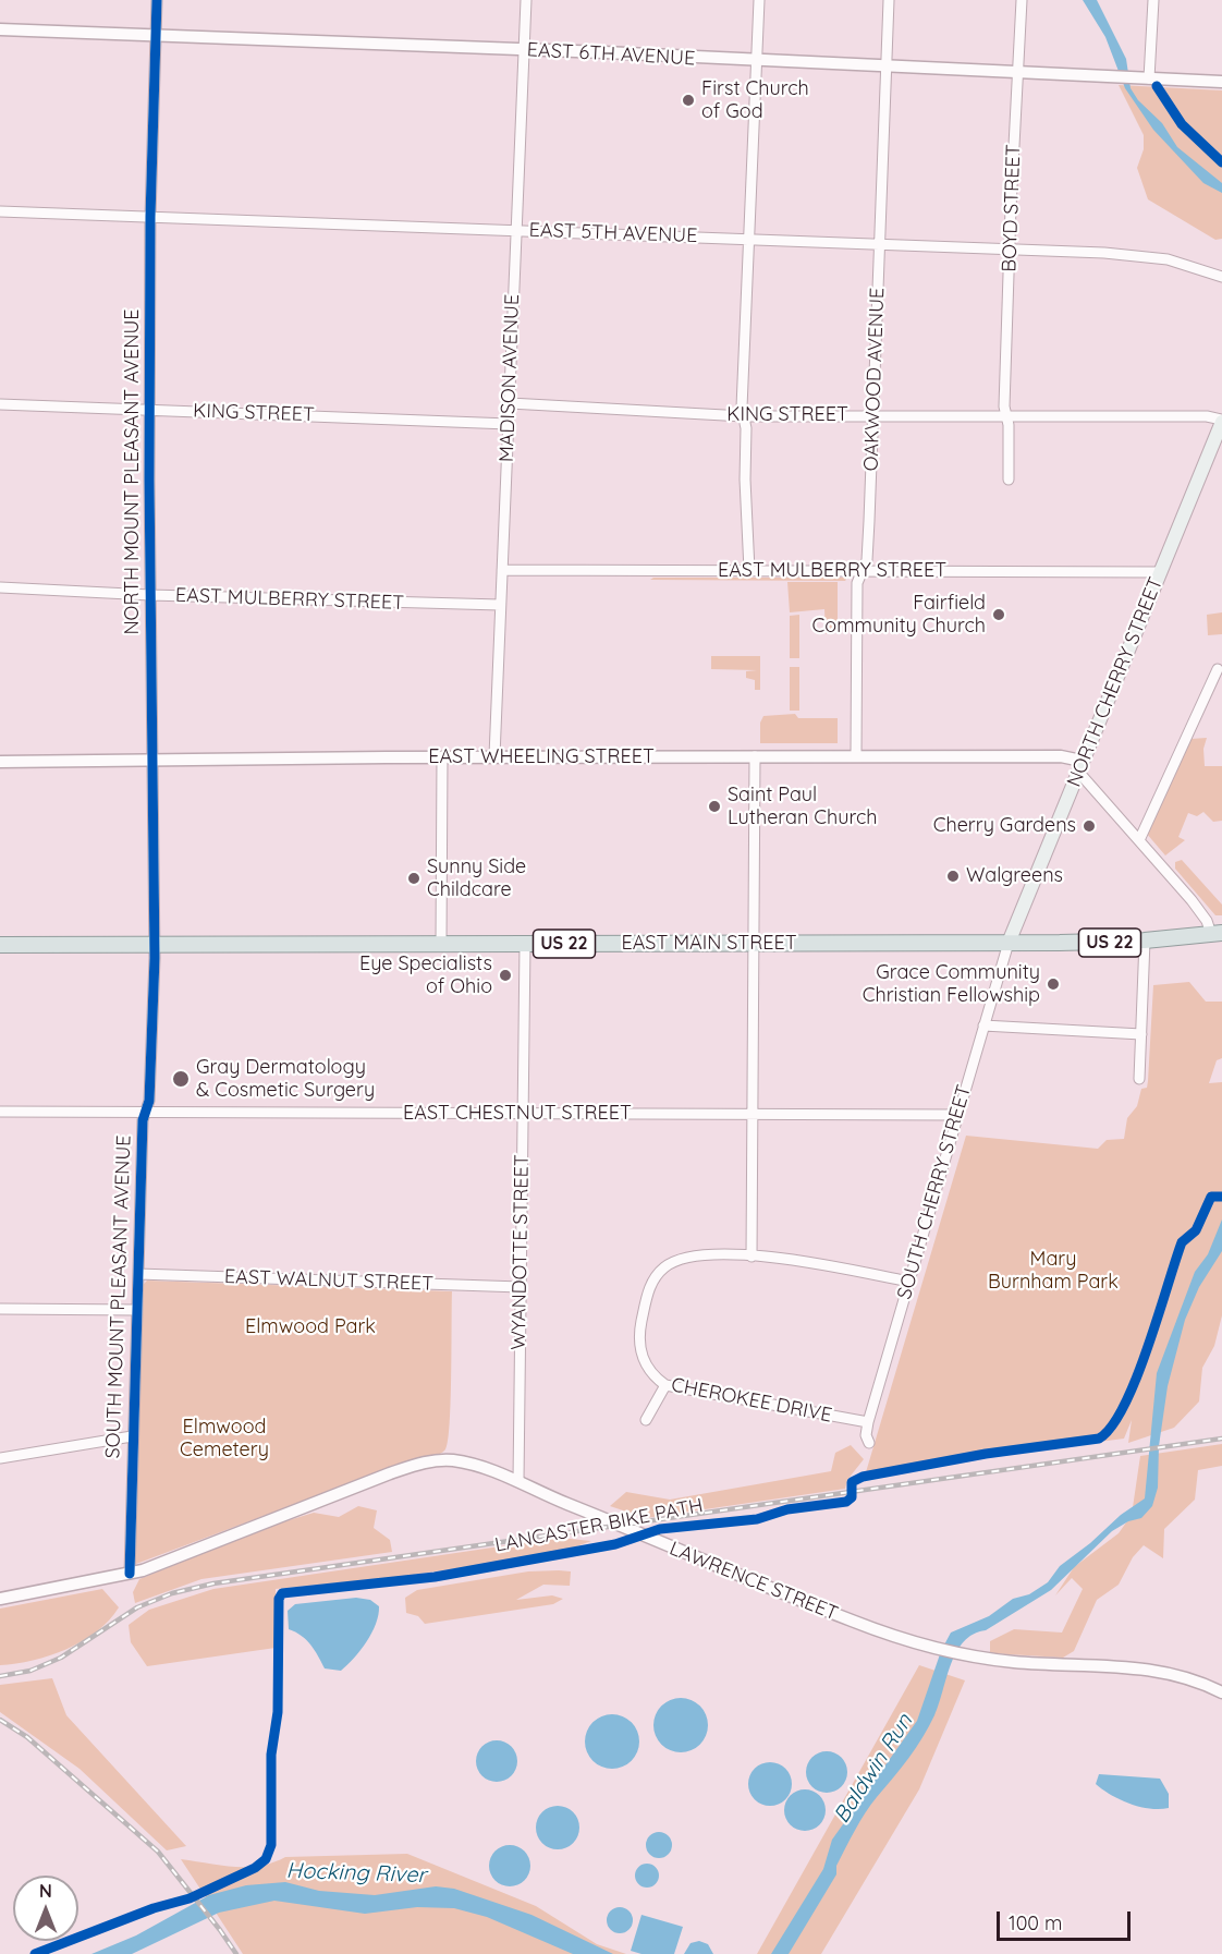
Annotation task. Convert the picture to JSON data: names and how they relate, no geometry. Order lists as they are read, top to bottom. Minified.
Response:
{"streets":{"main road":["NORTH CHERRY STREET","US 22","EAST MAIN STREET"],"street":["EAST 6TH AVENUE","BOYD STREET","EAST 5TH AVENUE","MADISON AVENUE","OAKWOOD AVENUE","KING STREET","NORTH MOUNT PLEASANT AVENUE","EAST MULBERRY STREET","EAST WHEELING STREET","EAST CHESTNUT STREET","SOUTH CHERRY STREET","WYANDOTTE STREET","EAST WALNUT STREET","SOUTH MOUNT PLEASANT AVENUE","CHEROKEE DRIVE","LAWRENCE STREET"],"cycle path":["LANCASTER BIKE PATH"]},"crossings":[["EAST 6TH AVENUE","BOYD STREET"],["EAST 6TH AVENUE","MADISON AVENUE"],["EAST 6TH AVENUE","OAKWOOD AVENUE"],["EAST 6TH AVENUE","NORTH MOUNT PLEASANT AVENUE"],["BOYD STREET","EAST 5TH AVENUE"],["BOYD STREET","KING STREET"],["EAST 5TH AVENUE","MADISON AVENUE"],["EAST 5TH AVENUE","OAKWOOD AVENUE"],["EAST 5TH AVENUE","NORTH MOUNT PLEASANT AVENUE"],["MADISON AVENUE","KING STREET"],["MADISON AVENUE","EAST MULBERRY STREET"],["MADISON AVENUE","EAST WHEELING STREET"],["OAKWOOD AVENUE","KING STREET"],["OAKWOOD AVENUE","EAST MULBERRY STREET"],["OAKWOOD AVENUE","EAST WHEELING STREET"],["KING STREET","NORTH MOUNT PLEASANT AVENUE"],["KING STREET","NORTH CHERRY STREET"],["NORTH MOUNT PLEASANT AVENUE","EAST MULBERRY STREET"],["NORTH MOUNT PLEASANT AVENUE","EAST WHEELING STREET"],["NORTH MOUNT PLEASANT AVENUE","EAST MAIN STREET"],["NORTH MOUNT PLEASANT AVENUE","SOUTH MOUNT PLEASANT AVENUE"],["EAST MULBERRY STREET","NORTH CHERRY STREET"],["NORTH CHERRY STREET","EAST WHEELING STREET"],["NORTH CHERRY STREET","EAST MAIN STREET"],["NORTH CHERRY STREET","SOUTH CHERRY STREET"],["EAST MAIN STREET","SOUTH CHERRY STREET"],["EAST MAIN STREET","WYANDOTTE STREET"],["EAST MAIN STREET","SOUTH MOUNT PLEASANT AVENUE"],["EAST CHESTNUT STREET","SOUTH CHERRY STREET"],["EAST CHESTNUT STREET","WYANDOTTE STREET"],["EAST CHESTNUT STREET","SOUTH MOUNT PLEASANT AVENUE"],["SOUTH CHERRY STREET","CHEROKEE DRIVE"],["WYANDOTTE STREET","EAST WALNUT STREET"],["WYANDOTTE STREET","LAWRENCE STREET"],["EAST WALNUT STREET","SOUTH MOUNT PLEASANT AVENUE"],["SOUTH MOUNT PLEASANT AVENUE","LAWRENCE STREET"]],"water":["Baldwin Run","Hocking River"],"parks":["Mary Burnham Park","Elmwood Park","Elmwood Cemetery"],"places":["First Church of God","Fairfield Community Church","Saint Paul Lutheran Church","Cherry Gardens","Walgreens","Sunny Side Childcare","Eye Specialists of Ohio","Grace Community Christian Fellowship","Gray Dermatology & Cosmetic Surgery"],"scale_bar":"100 m","north":"top"}
